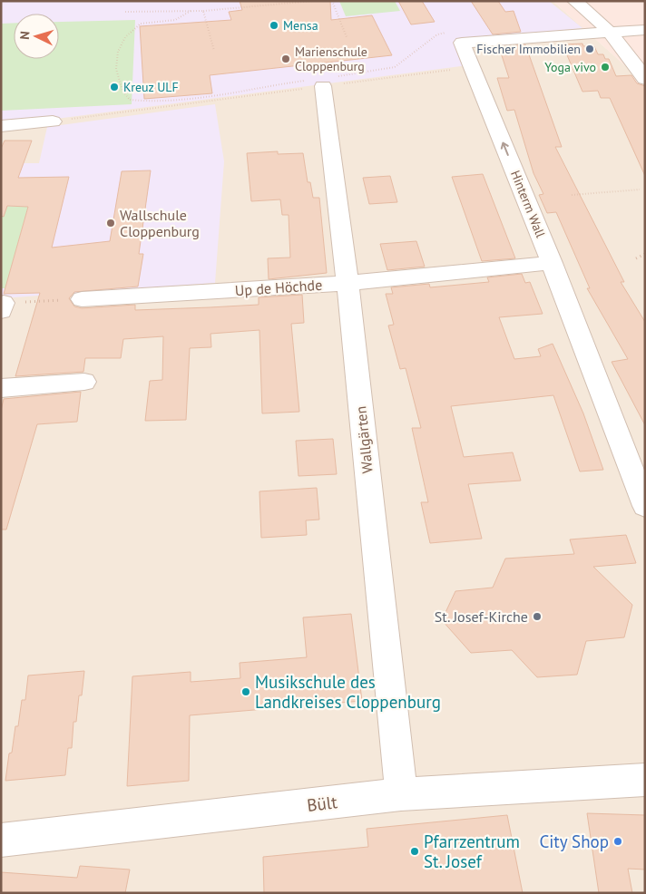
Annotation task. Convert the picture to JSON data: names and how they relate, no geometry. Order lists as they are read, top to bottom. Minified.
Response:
{"streets":{"street":["Hinterm Wall","Up de Höchde","Wallgärten","Bült"]},"crossings":[["Hinterm Wall","Up de Höchde"],["Up de Höchde","Wallgärten"],["Wallgärten","Bült"]],"one_way":["Hinterm Wall"],"places":["Mensa","Fischer Immobilien","Marienschule Cloppenburg","Yoga vivo","Kreuz ULF","Wallschule Cloppenburg","St. Josef-Kirche","Musikschule des Landkreises Cloppenburg","City Shop","Pfarrzentrum St. Josef"],"north":"left"}
